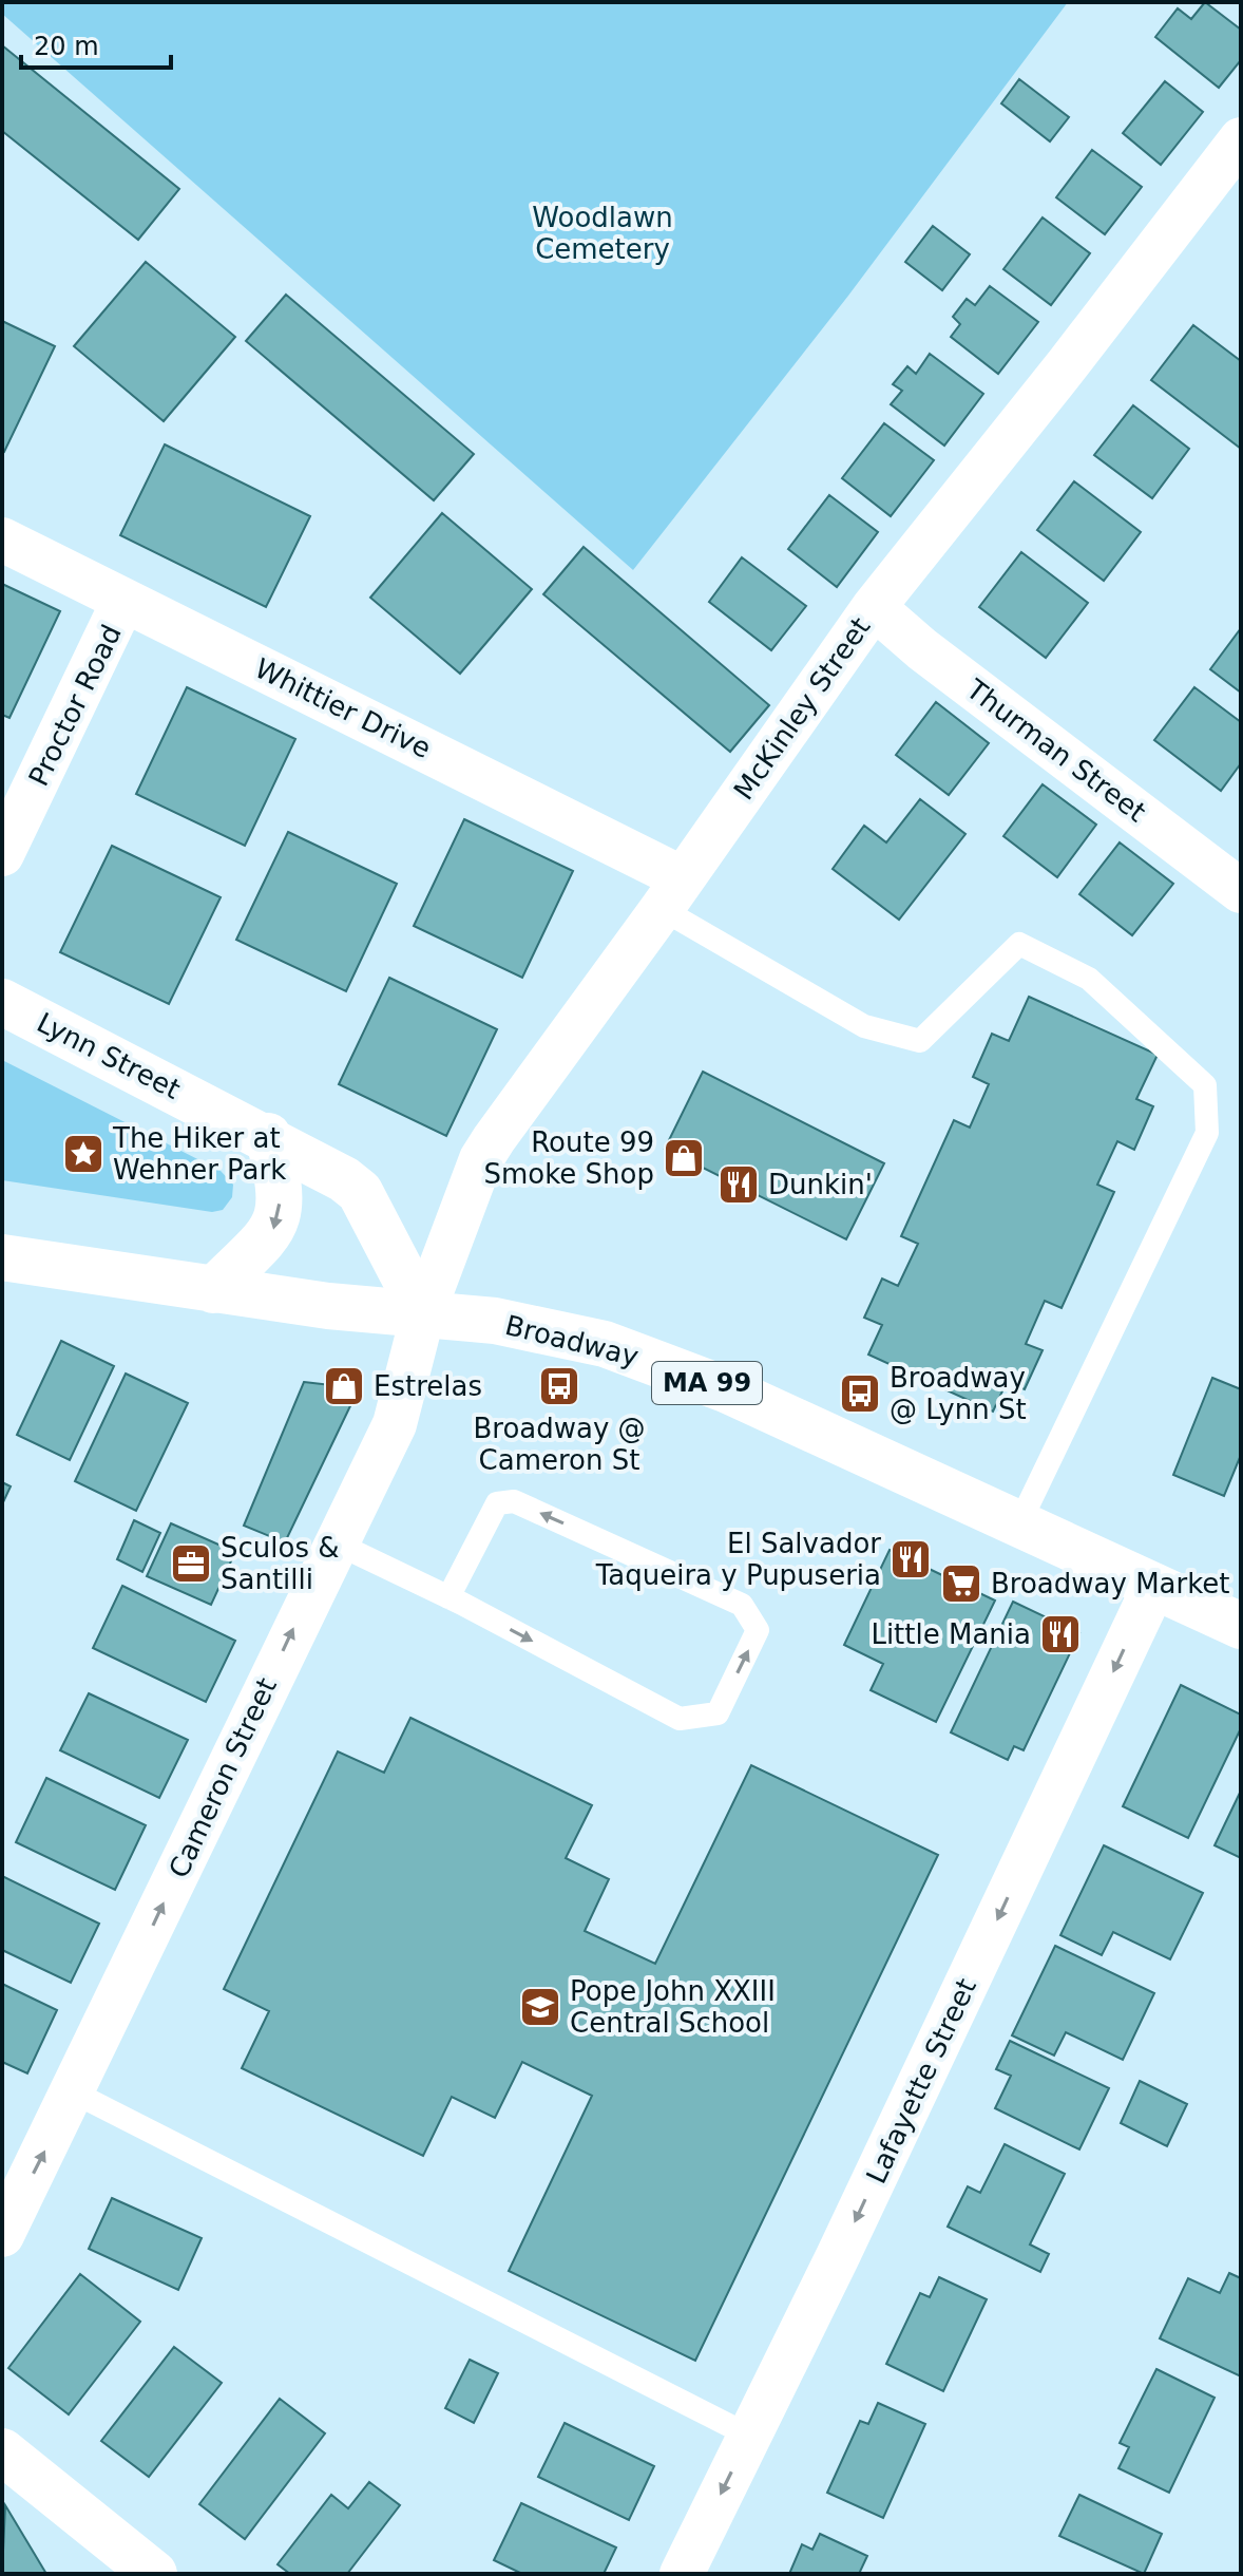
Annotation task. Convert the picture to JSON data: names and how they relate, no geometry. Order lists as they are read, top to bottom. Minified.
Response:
{"streets":{"main road":["Lynn Street","Broadway","MA 99"],"street":["Proctor Road","Whittier Drive","McKinley Street","Thurman Street","Cameron Street","Lafayette Street"]},"crossings":[["Proctor Road","Whittier Drive"],["Whittier Drive","McKinley Street"],["McKinley Street","Thurman Street"],["McKinley Street","Lynn Street"],["McKinley Street","Broadway"],["McKinley Street","Cameron Street"],["Lynn Street","Broadway"],["Lynn Street","Cameron Street"],["Broadway","Cameron Street"],["Broadway","Lafayette Street"]],"one_way":["Cameron Street","Lafayette Street"],"parks":["Woodlawn Cemetery"],"places":{"place":["The Hiker at Wehner Park"],"shop":["Route 99 Smoke Shop","Estrelas"],"restaurant":["Dunkin'","El Salvador Taqueira y Pupuseria","Little Mania"],"bus stop":["Broadway @ Cameron St","Broadway @ Lynn St"],"office":["Sculos & Santilli"],"supermarket":["Broadway Market"],"school or university":["Pope John XXIII Central School"]},"scale_bar":"20 m"}
